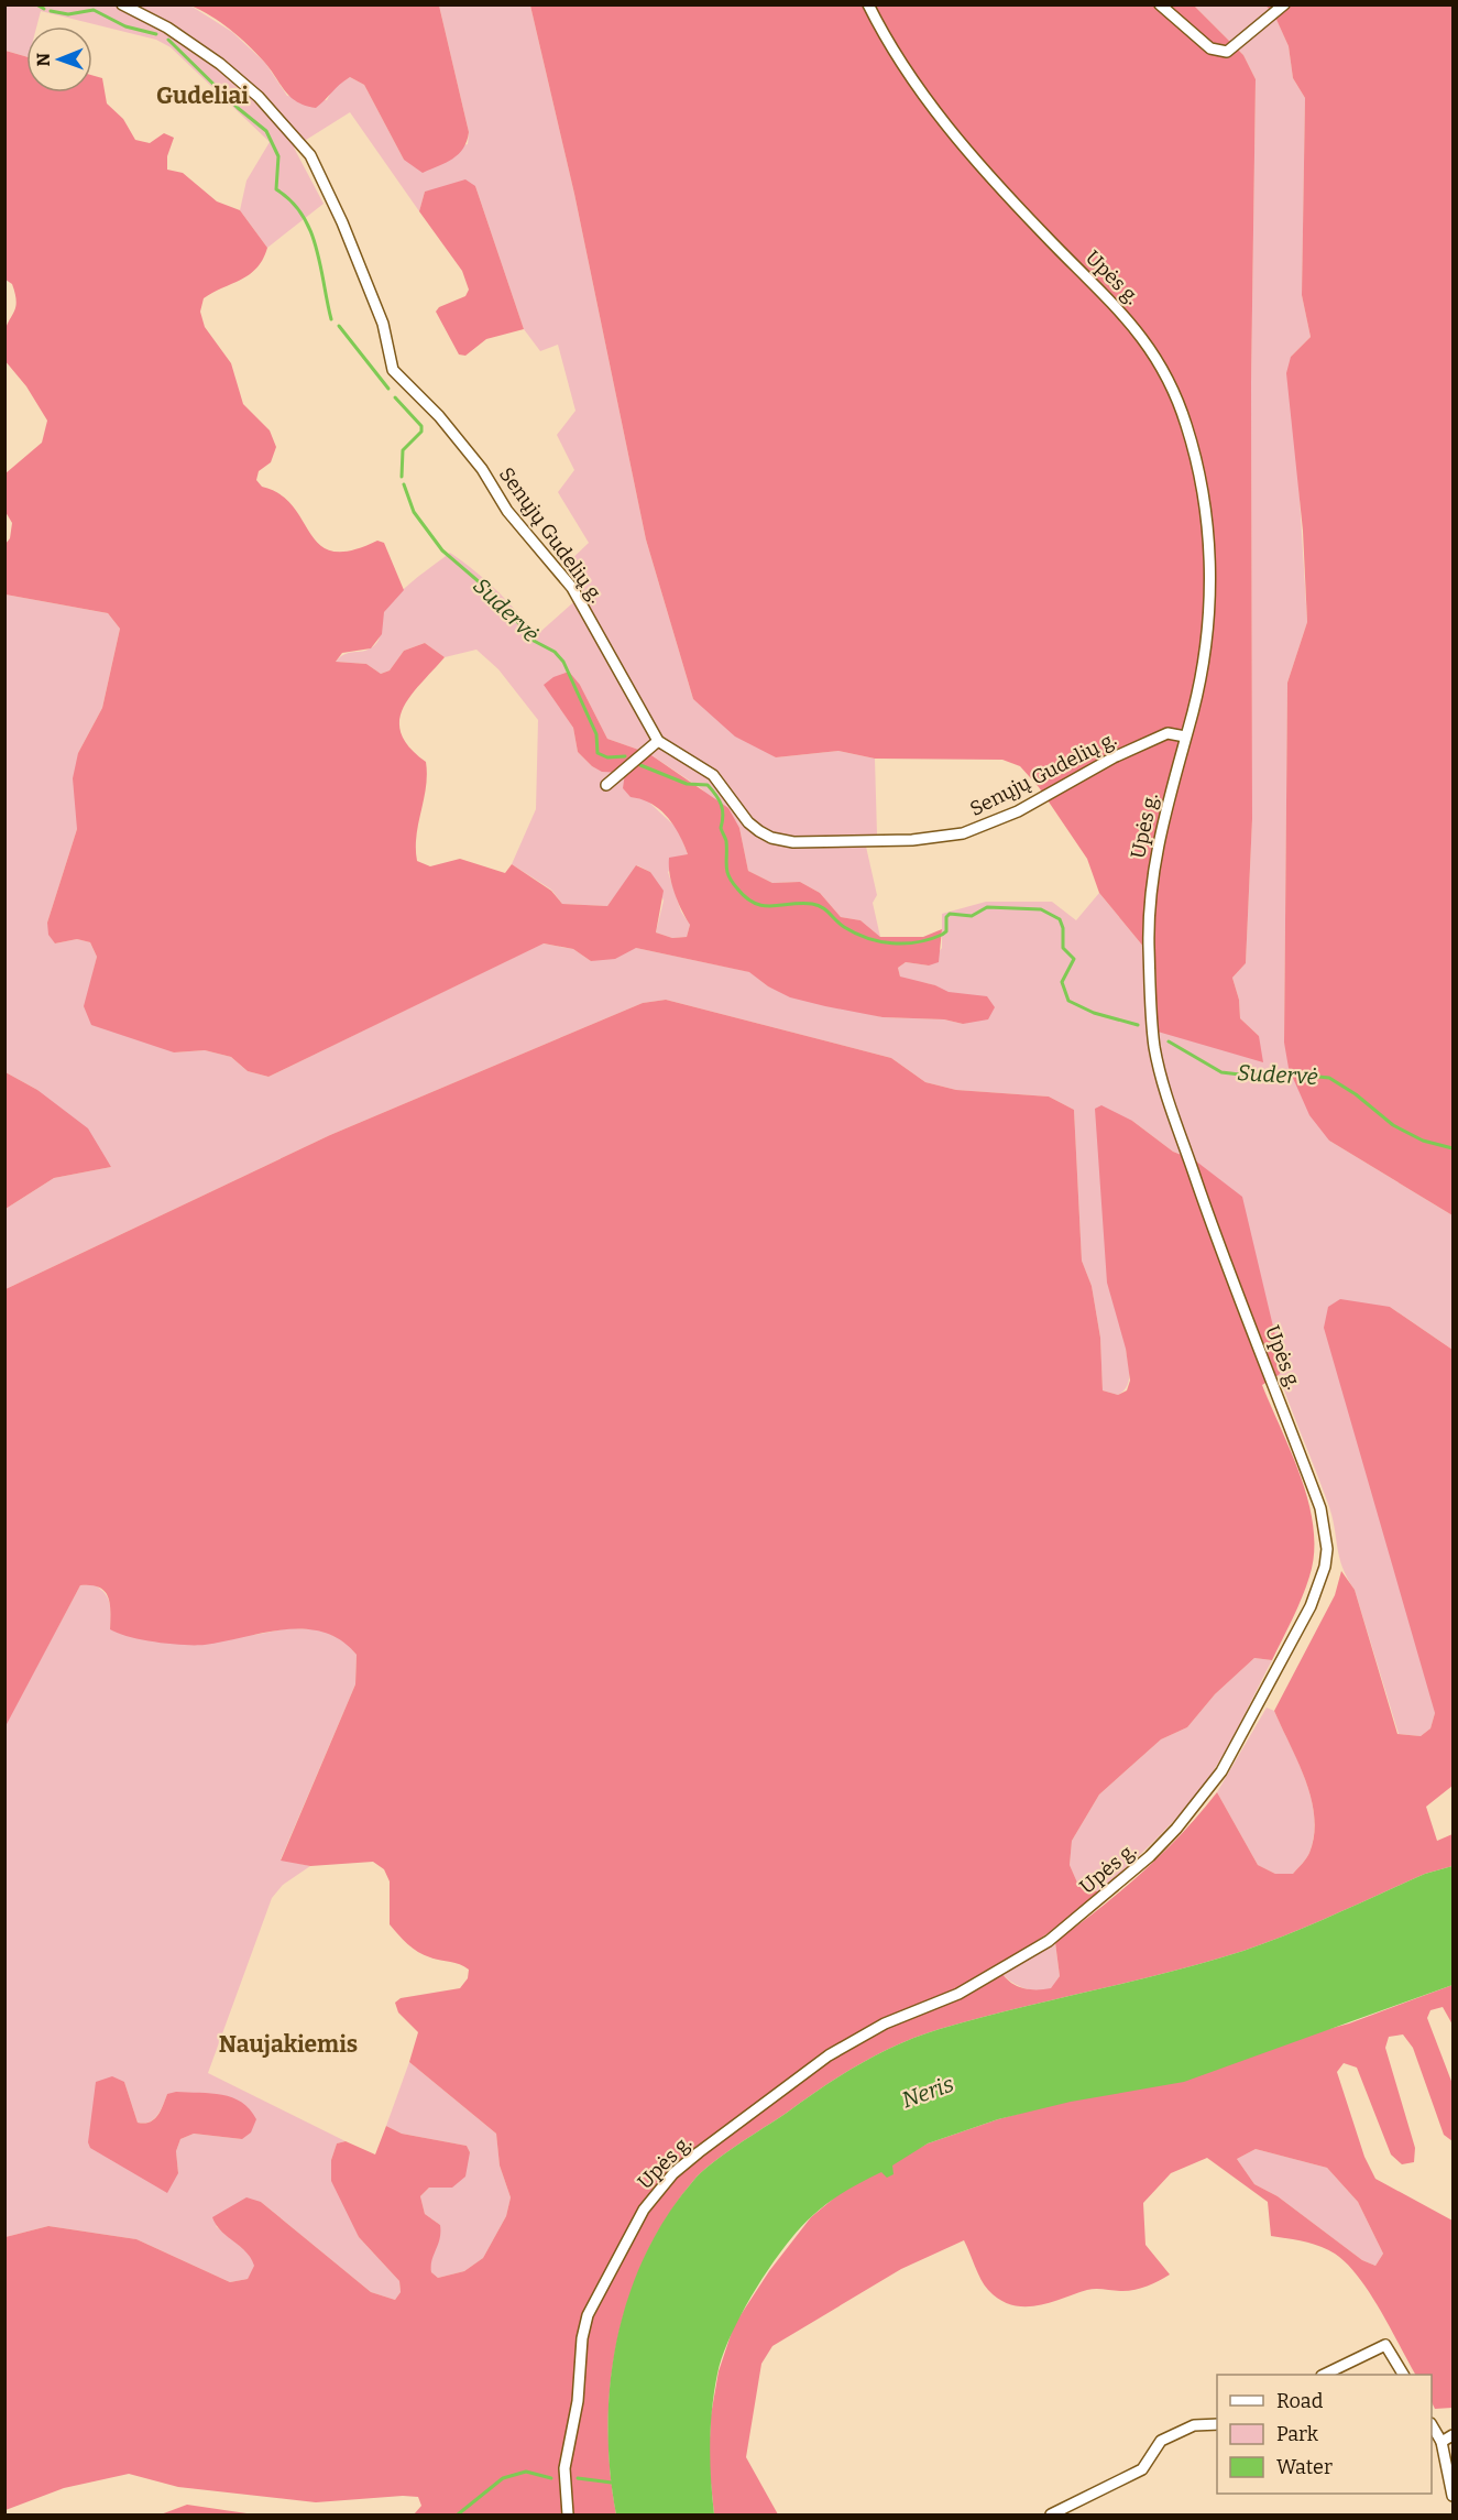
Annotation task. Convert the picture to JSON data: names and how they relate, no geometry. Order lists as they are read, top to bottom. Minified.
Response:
{"streets":{"street":["Upės g.","Senųjų Gudelių g."]},"crossings":[["Upės g.","Senųjų Gudelių g."]],"districts":["Gudeliai","Naujakiemis"],"water":["Sudervė","Neris"],"legend":["Road","Park","Water"],"north":"left"}
